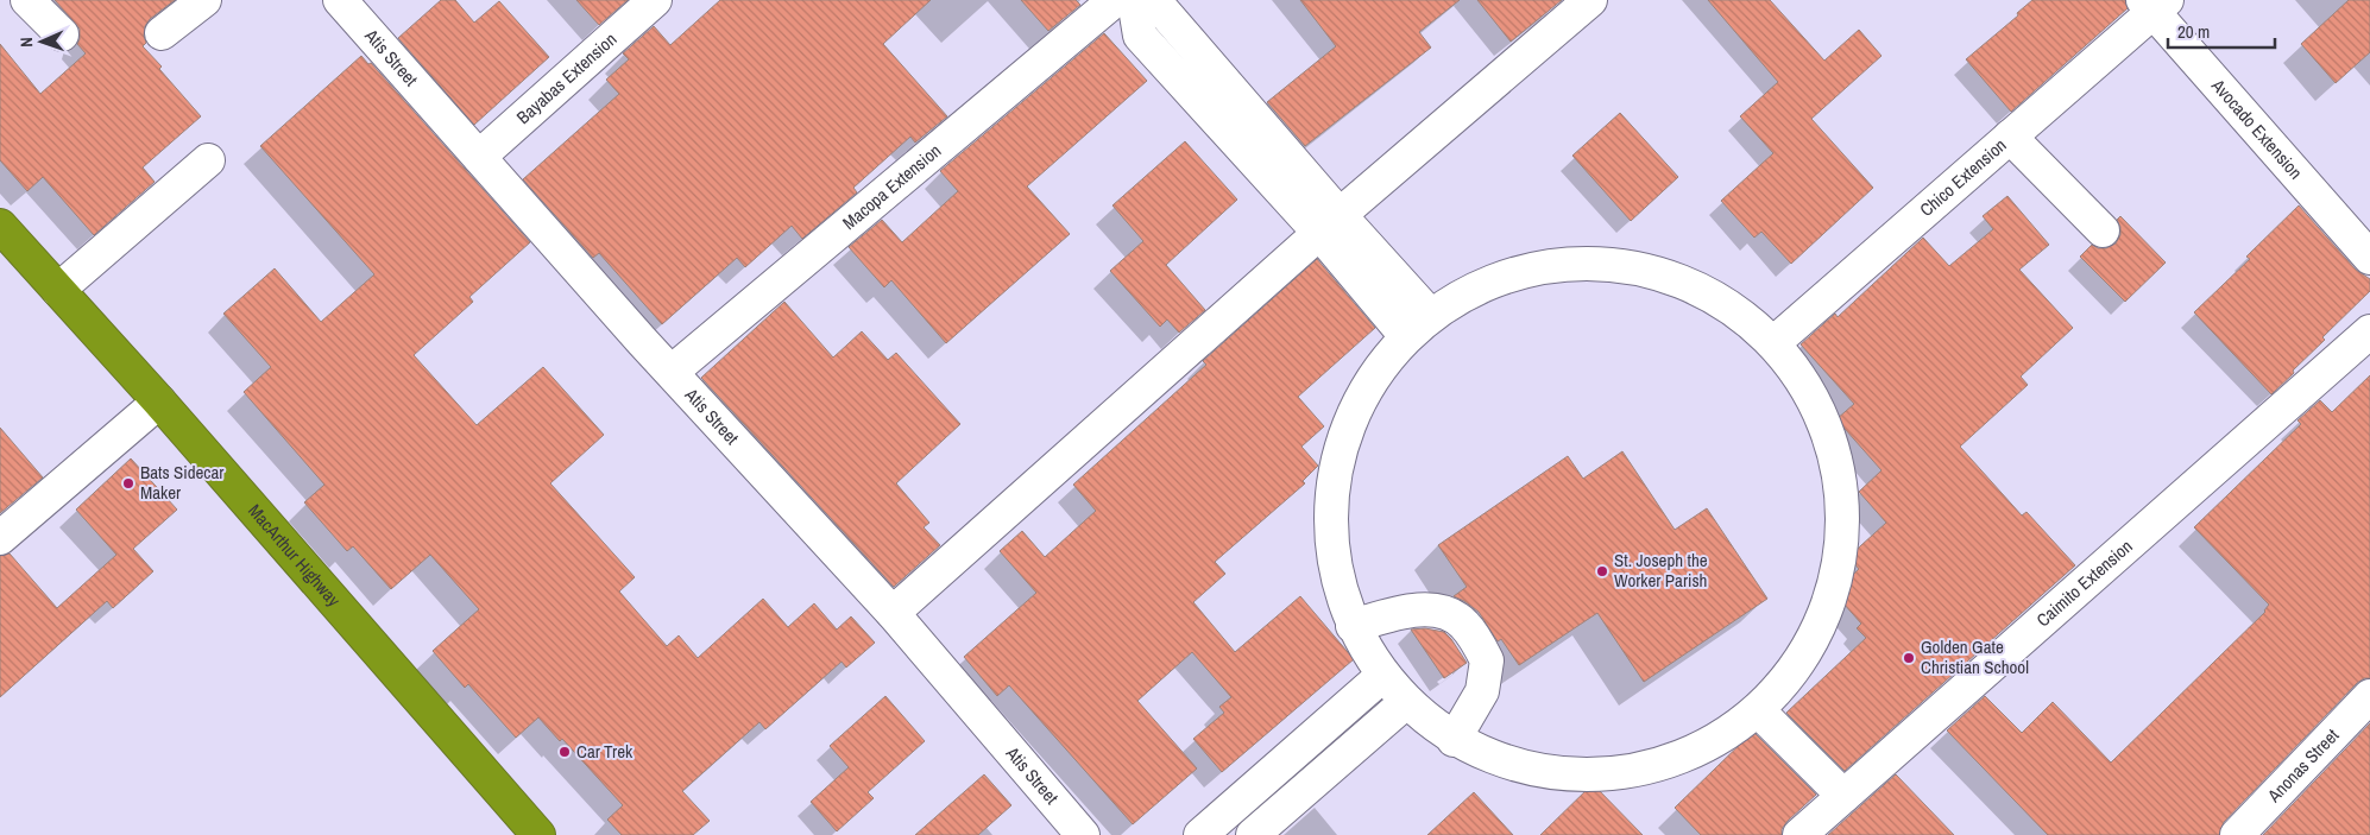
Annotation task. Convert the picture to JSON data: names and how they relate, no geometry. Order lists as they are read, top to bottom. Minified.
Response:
{"streets":{"highway":["MacArthur Highway"],"street":["Atis Street","Bayabas Extension","Avocado Extension","Chico Extension","Macopa Extension","Caimito Extension","Anonas Street"]},"crossings":[["Atis Street","Bayabas Extension"],["Atis Street","Macopa Extension"],["Avocado Extension","Chico Extension"]],"places":["Bats Sidecar Maker","St. Joseph the Worker Parish","Golden Gate Christian School","Car Trek"],"scale_bar":"20 m","north":"left"}
